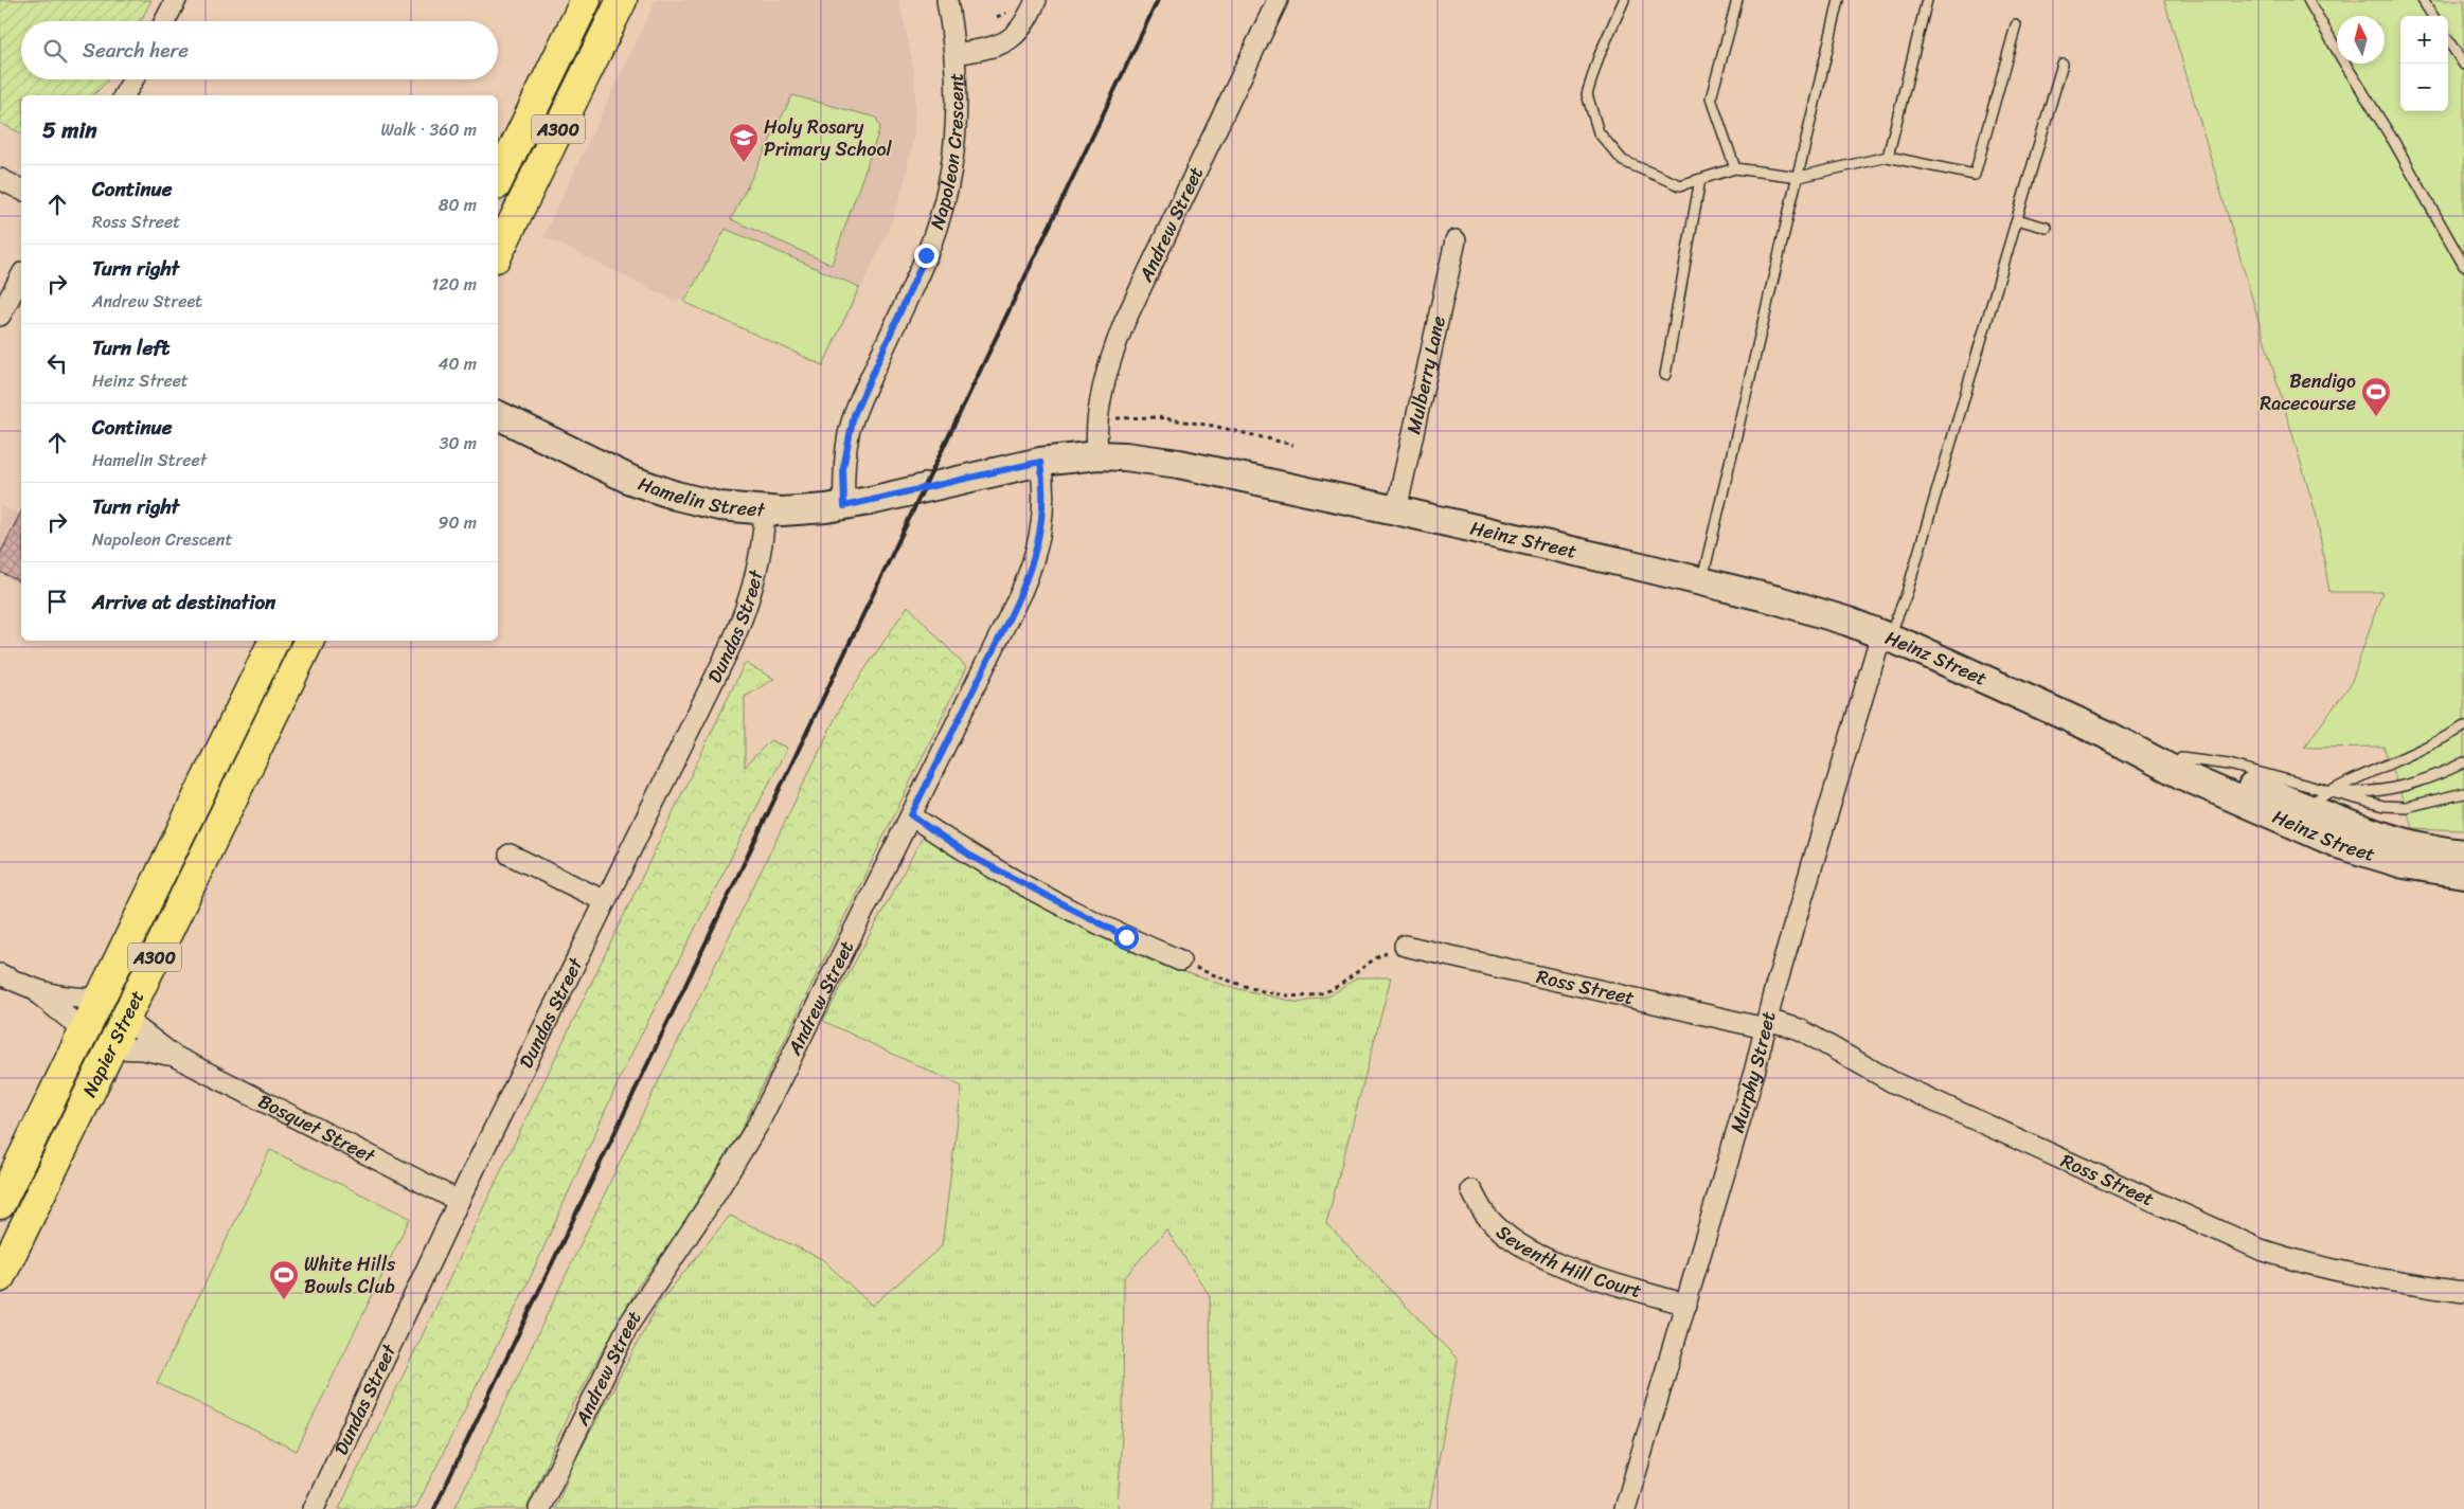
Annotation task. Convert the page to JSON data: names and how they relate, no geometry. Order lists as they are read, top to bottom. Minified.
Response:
{"streets":{"highway":["A300","Napier Street"],"street":["Napoleon Crescent","Andrew Street","Mulberry Lane","Hamelin Street","Heinz Street","Dundas Street","Ross Street","Murphy Street","Bosquet Street","Seventh Hill Court"]},"crossings":[["Napoleon Crescent","Hamelin Street"],["Andrew Street","Heinz Street"],["Mulberry Lane","Heinz Street"],["Hamelin Street","Heinz Street"],["Hamelin Street","Dundas Street"],["Heinz Street","Murphy Street"],["Dundas Street","Bosquet Street"],["Ross Street","Murphy Street"],["Napier Street","Bosquet Street"],["Murphy Street","Seventh Hill Court"]],"places":{"school or university":["Holy Rosary Primary School"],"sports":["Bendigo Racecourse","White Hills Bowls Club"]},"north":"top","page":{"map_buttons":["+","−"],"search":"Search here","heading":["5 min","Walk · 360 m"],"list":[["Continue","Ross Street","80 m"],["Turn right","Andrew Street","120 m"],["Turn left","Heinz Street","40 m"],["Continue","Hamelin Street","30 m"],["Turn right","Napoleon Crescent","90 m"],"Arrive at destination"]}}
